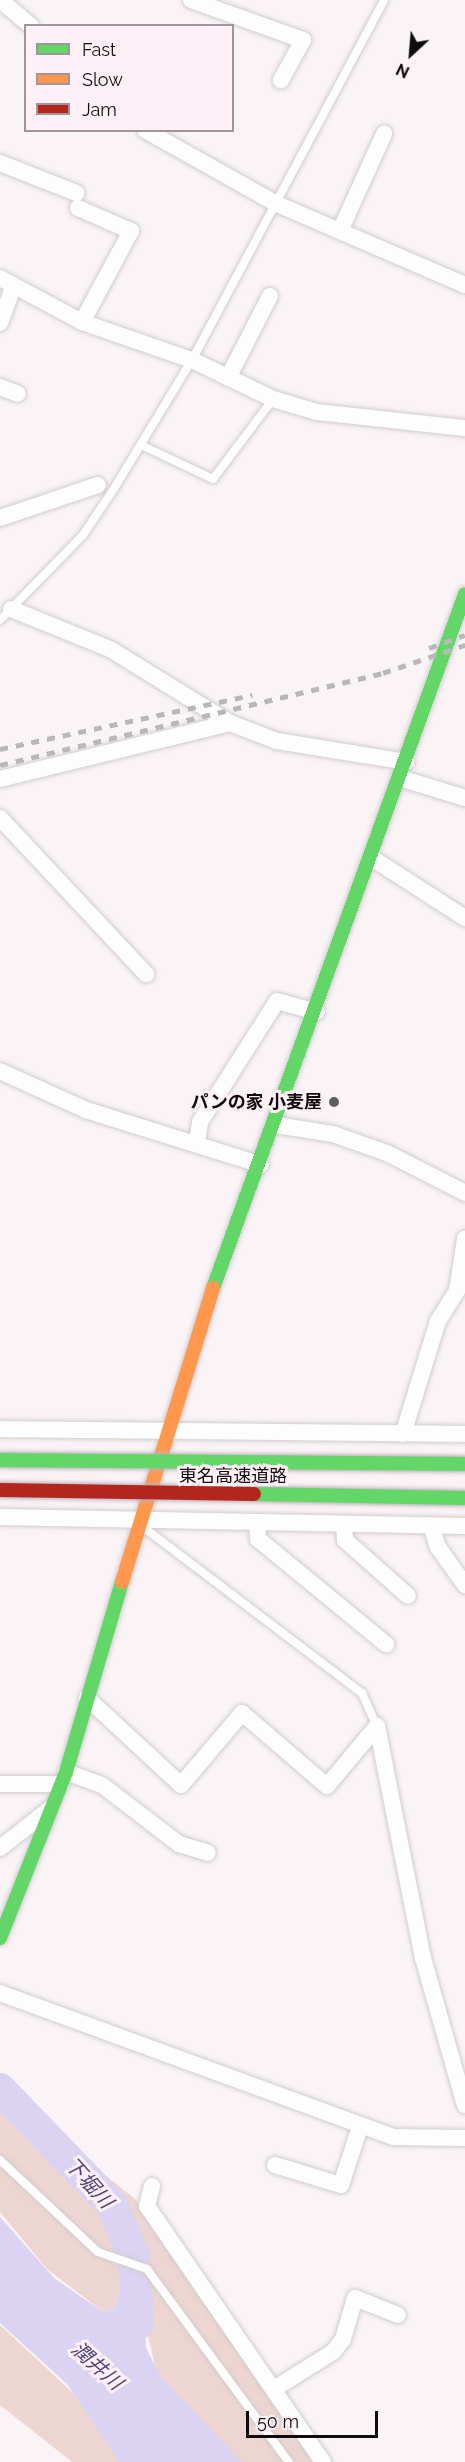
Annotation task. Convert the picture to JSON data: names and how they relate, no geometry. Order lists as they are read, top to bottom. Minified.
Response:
{"streets":{"main road":["東名高速道路"]},"water":["下堀川","潤井川"],"places":["パンの家 小麦屋"],"legend":["Fast","Slow","Jam"],"scale_bar":"50 m","north":"bottom left"}
